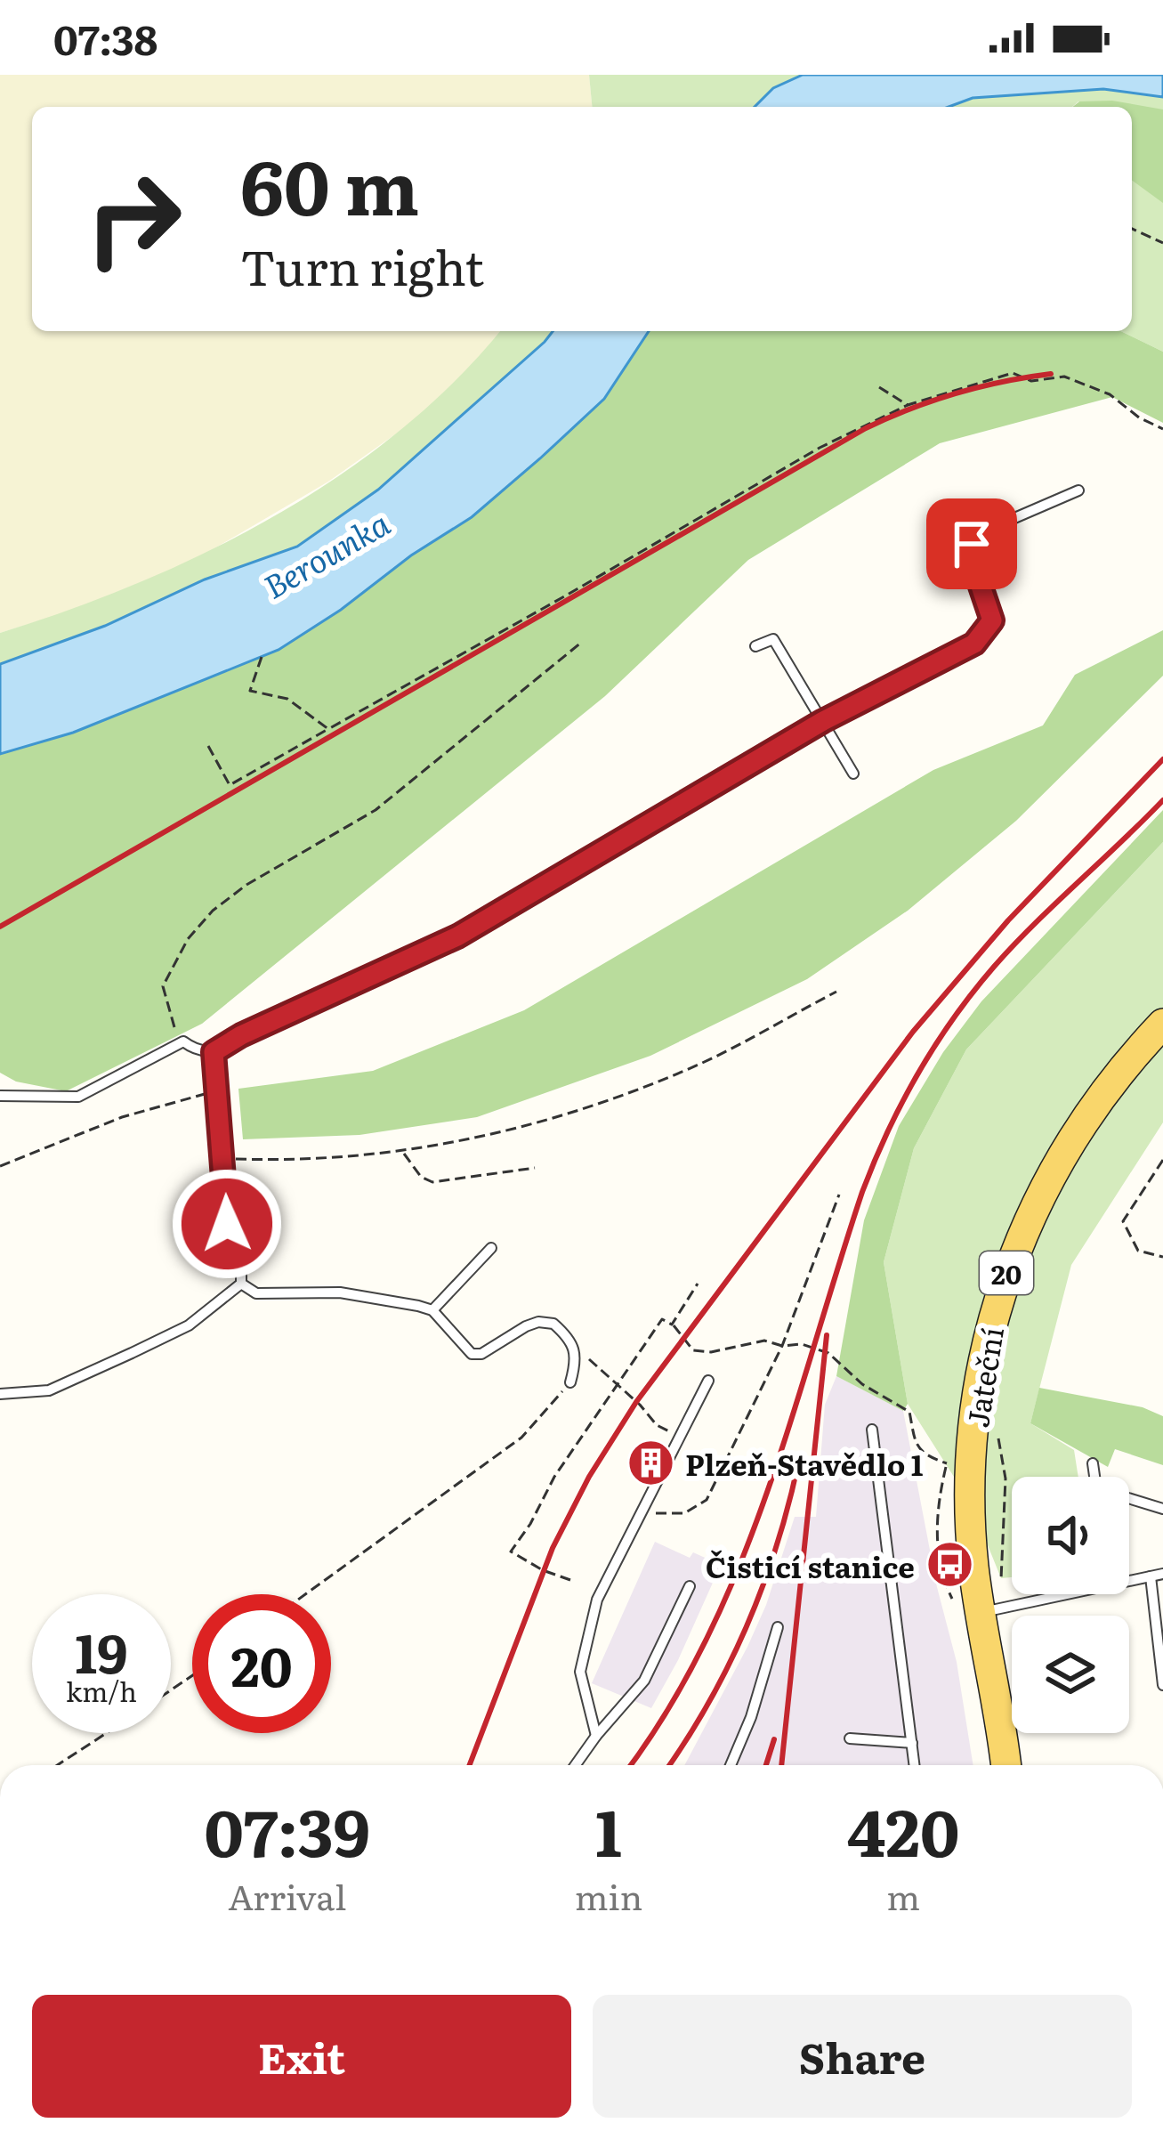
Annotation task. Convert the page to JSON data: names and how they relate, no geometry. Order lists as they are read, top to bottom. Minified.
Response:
{"streets":{"main road":["20","Jateční"]},"water":["Berounka"],"places":{"building":["Plzeň-Stavědlo 1"],"bus stop":["Čisticí stanice"]},"page":{"status":"07:38","turn":["60 m","Turn right"],"speed":"19 km/h","limit":"20","eta":["07:39","Arrival","1","min","420","m"],"buttons":["Exit","Share"]}}
